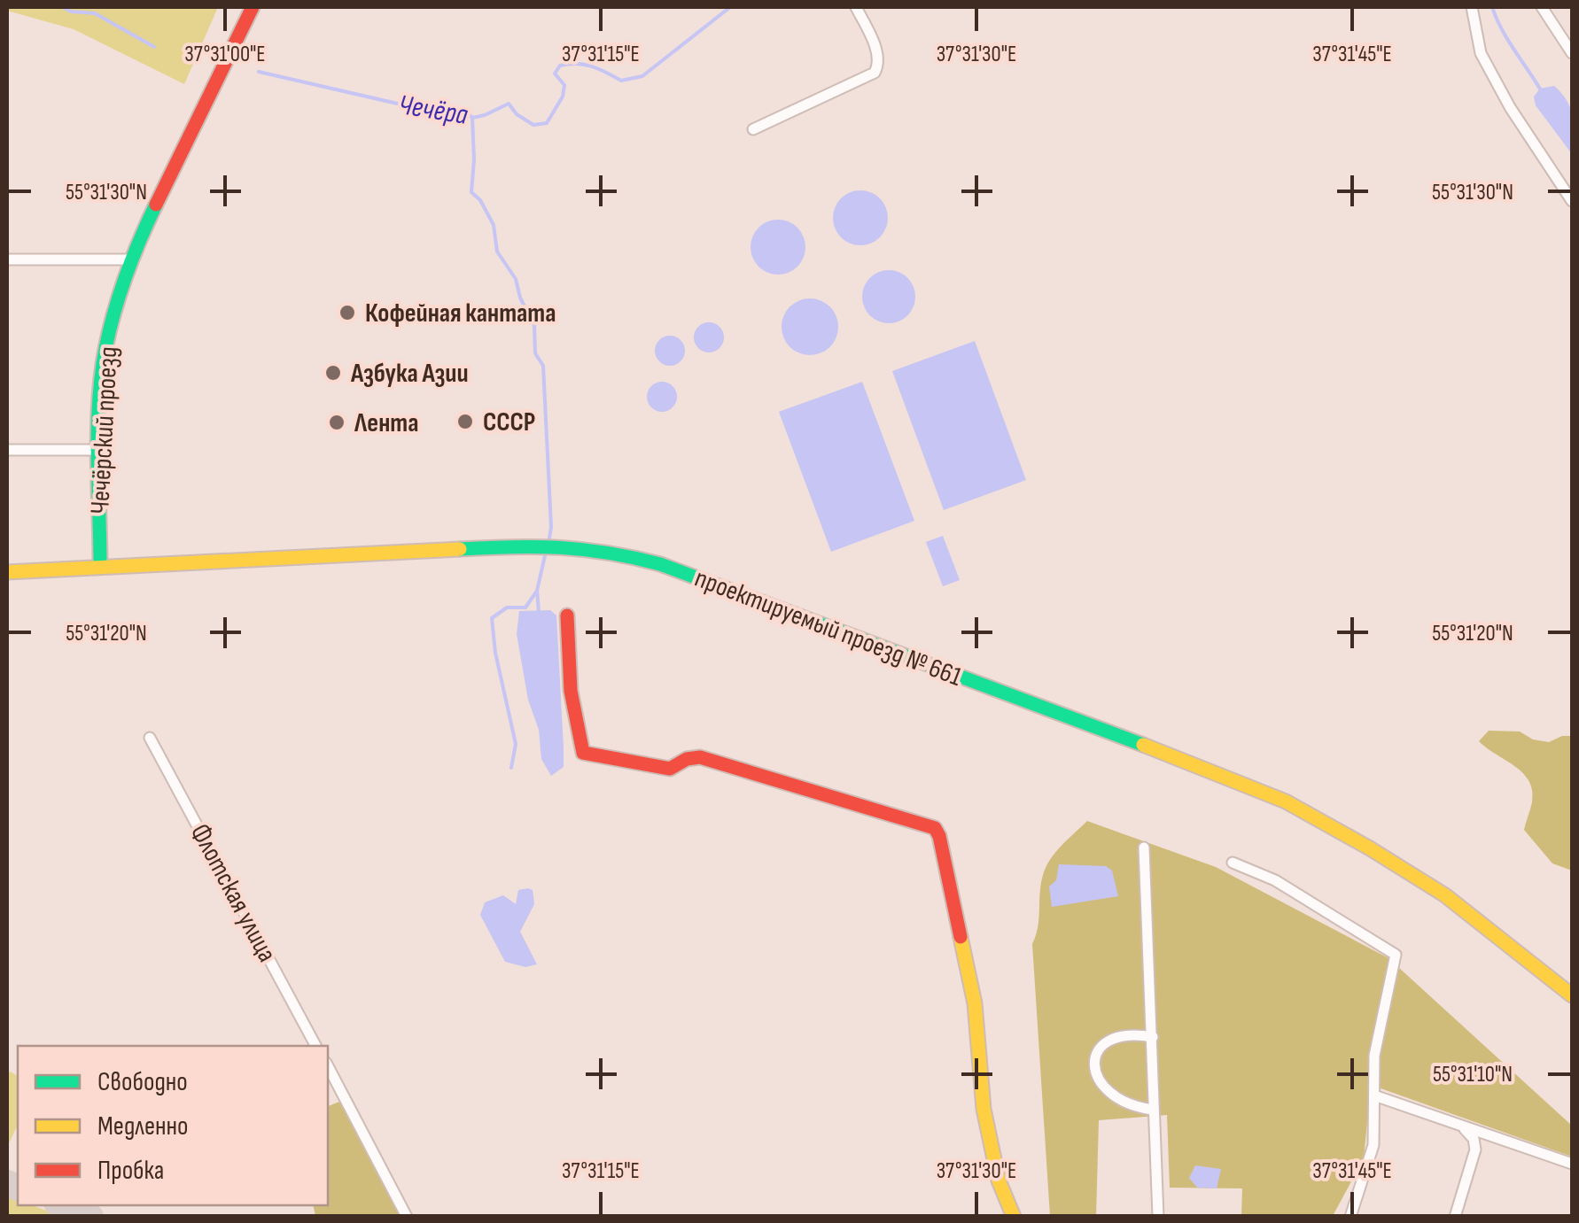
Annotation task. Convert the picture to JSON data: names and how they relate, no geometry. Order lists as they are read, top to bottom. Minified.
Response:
{"streets":{"main road":["Чечёрский проезд","проектируемый проезд № 661"],"street":["Флотская улица"]},"crossings":[["Чечёрский проезд","проектируемый проезд № 661"]],"water":["Чечёра"],"places":["Кофейная кантата","Азбука Азии","СССР","Лента"],"legend":["Свободно","Медленно","Пробка"],"coordinates":["37°31'00\"E","37°31'15\"E","37°31'30\"E","37°31'45\"E","55°31'30\"N","55°31'20\"N","55°31'10\"N"]}
